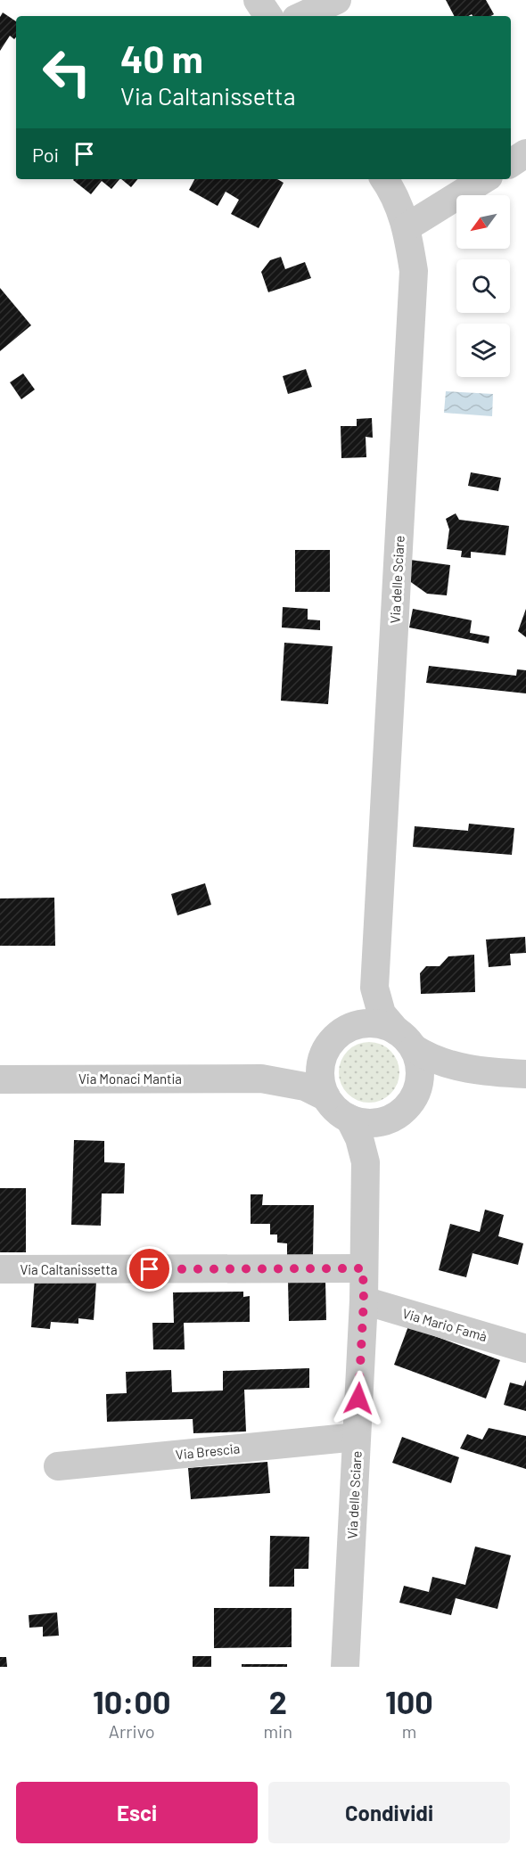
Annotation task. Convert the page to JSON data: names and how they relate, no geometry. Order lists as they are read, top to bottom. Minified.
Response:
{"streets":{"street":["Via delle Sciare","Via Monaci Mantia","Via Caltanissetta","Via Mario Famà","Via Brescia"]},"crossings":[["Via delle Sciare","Via Monaci Mantia"],["Via delle Sciare","Via Caltanissetta"],["Via delle Sciare","Via Mario Famà"],["Via delle Sciare","Via Brescia"]],"north":"bottom left","page":{"turn":["40 m","Via Caltanissetta"],"then":"Poi","eta":["10:00","Arrivo","2","min","100","m"],"buttons":["Esci","Condividi"]}}
